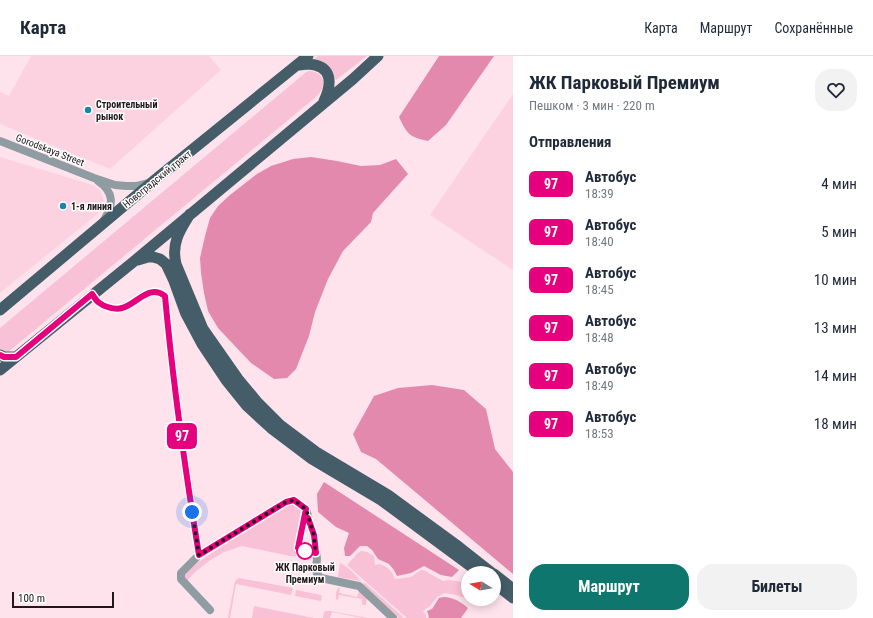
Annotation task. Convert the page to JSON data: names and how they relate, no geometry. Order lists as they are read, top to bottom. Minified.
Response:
{"streets":{"main road":["Новоградский тракт"],"street":["Gorodskaya Street"]},"crossings":[["Gorodskaya Street","Новоградский тракт"]],"places":["Строительный рынок","1-я линия","ЖК Парковый Премиум"],"lines":["bus line 97"],"scale_bar":"100 m","north":"left","page":{"header":"Карта","nav":["Карта","Маршрут","Сохранённые"],"on_map":"97","heading":[["ЖК Парковый Премиум","Пешком · 3 мин · 220 m"],"Отправления"],"list":[{"mark":"97","name":"Автобус","note":"18:39","value":"4 мин"},{"mark":"97","name":"Автобус","note":"18:40","value":"5 мин"},{"mark":"97","name":"Автобус","note":"18:45","value":"10 мин"},{"mark":"97","name":"Автобус","note":"18:48","value":"13 мин"},{"mark":"97","name":"Автобус","note":"18:49","value":"14 мин"},{"mark":"97","name":"Автобус","note":"18:53","value":"18 мин"}],"buttons":["Маршрут","Билеты"],"scale":"100 m"}}
